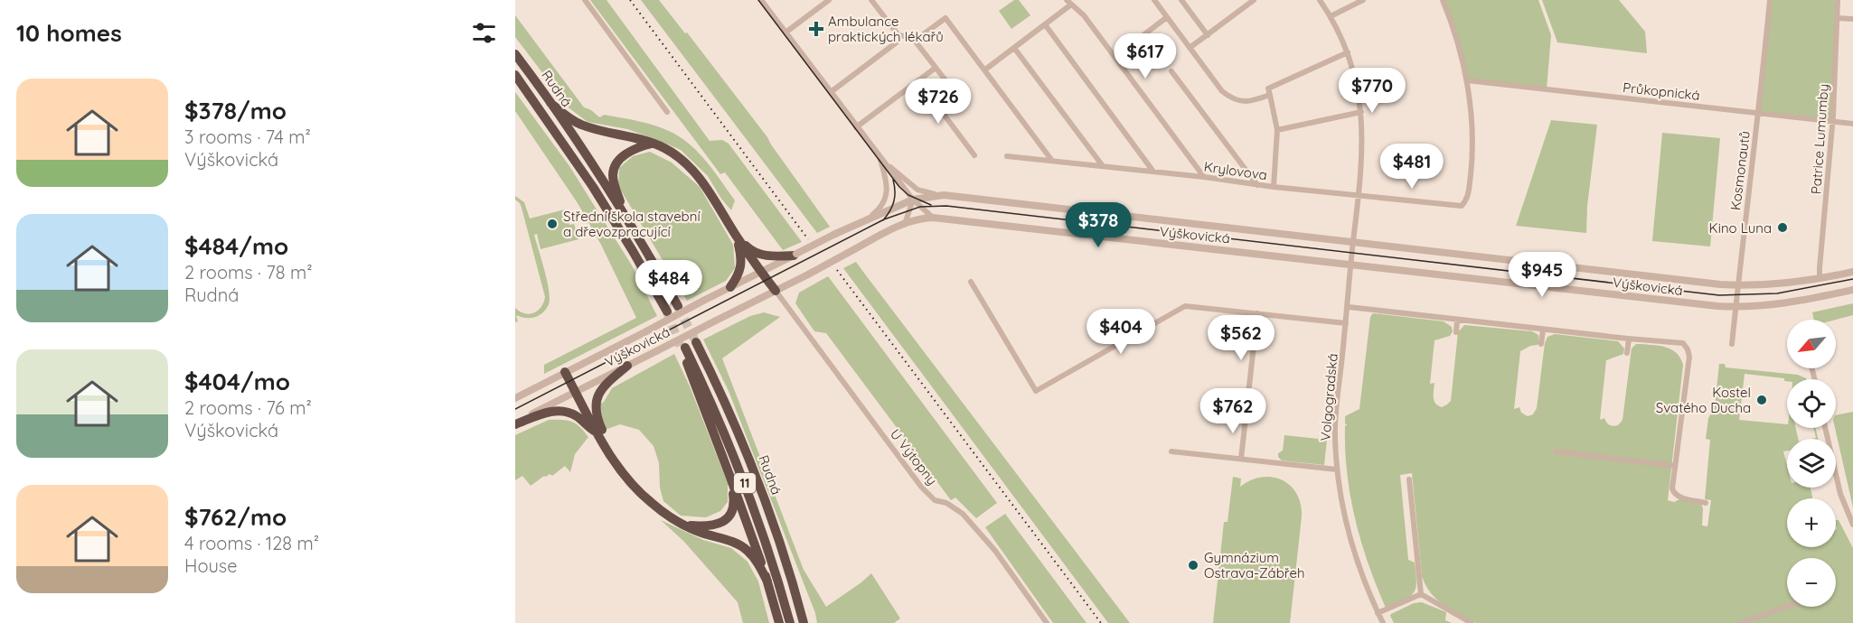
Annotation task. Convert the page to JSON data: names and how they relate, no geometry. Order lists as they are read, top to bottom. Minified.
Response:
{"streets":{"highway":["Rudná","11"],"street":["Průkopnická","Patrice Lumumby","Krylovova","Kosmonautů","Výškovická","Volgogradská","U Výtopny"]},"crossings":[["Průkopnická","Patrice Lumumby"],["Průkopnická","Krylovova"],["Průkopnická","Kosmonautů"],["Patrice Lumumby","Výškovická"],["Krylovova","Volgogradská"],["Kosmonautů","Výškovická"],["Výškovická","Volgogradská"],["Výškovická","U Výtopny"]],"places":{"health":["Ambulance praktických lékařů"],"other":["Střední škola stavební a dřevozpracující","Kino Luna","Kostel Svatého Ducha","Gymnázium Ostrava-Zábřeh"]},"north":"bottom left","page":{"heading":"10 homes","price":["$617","$770","$726","$481","$378","$945","$484","$404","$562","$762"],"list":[{"name":"$378/mo","note":"3 rooms · 74 m² · Výškovická"},{"name":"$484/mo","note":"2 rooms · 78 m² · Rudná"},{"name":"$404/mo","note":"2 rooms · 76 m² · Výškovická"},{"name":"$762/mo","note":"4 rooms · 128 m² · House"}],"map_buttons":["+","−"]}}
